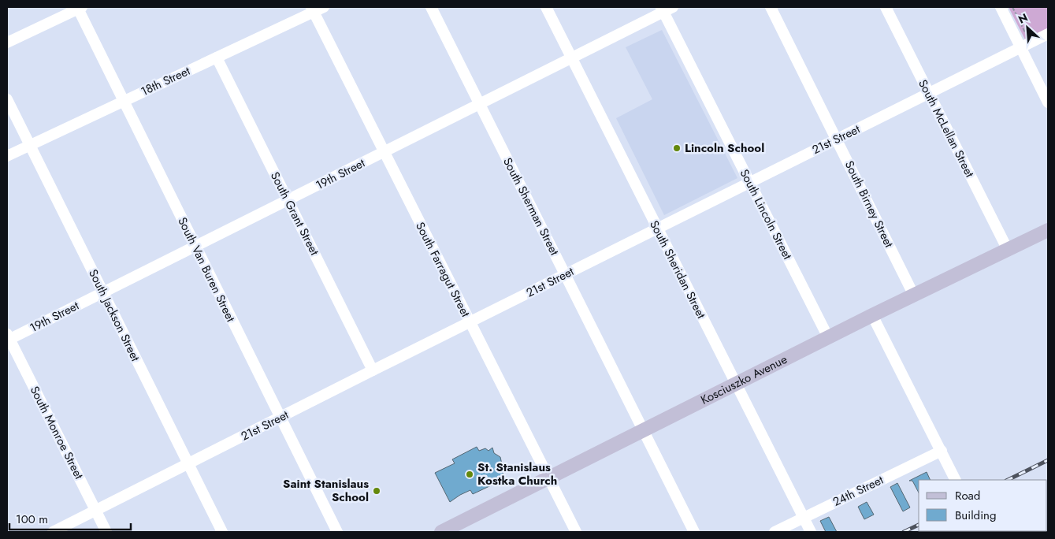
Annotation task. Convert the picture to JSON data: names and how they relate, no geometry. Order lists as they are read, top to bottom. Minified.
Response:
{"streets":{"main road":["Kosciuszko Avenue"],"street":["18th Street","South McLellan Street","21st Street","19th Street","South Birney Street","South Sherman Street","South Grant Street","South Lincoln Street","South Van Buren Street","South Farragut Street","South Sheridan Street","South Jackson Street","South Monroe Street","24th Street"]},"crossings":[["18th Street","South Grant Street"],["18th Street","South Van Buren Street"],["18th Street","South Farragut Street"],["18th Street","South Jackson Street"],["South McLellan Street","21st Street"],["South McLellan Street","Kosciuszko Avenue"],["21st Street","South Birney Street"],["21st Street","South Sherman Street"],["21st Street","South Grant Street"],["21st Street","South Lincoln Street"],["21st Street","South Van Buren Street"],["21st Street","South Farragut Street"],["21st Street","South Sheridan Street"],["21st Street","South Jackson Street"],["21st Street","South Monroe Street"],["19th Street","South Sherman Street"],["19th Street","South Grant Street"],["19th Street","South Lincoln Street"],["19th Street","South Van Buren Street"],["19th Street","South Farragut Street"],["19th Street","South Sheridan Street"],["19th Street","South Jackson Street"],["19th Street","South Monroe Street"],["South Birney Street","Kosciuszko Avenue"],["South Sherman Street","Kosciuszko Avenue"],["South Lincoln Street","Kosciuszko Avenue"],["South Farragut Street","Kosciuszko Avenue"],["South Sheridan Street","Kosciuszko Avenue"],["South Sheridan Street","24th Street"]],"places":["Lincoln School","St. Stanislaus Kostka Church","Saint Stanislaus School"],"legend":["Road","Building"],"scale_bar":"100 m","north":"top left"}
